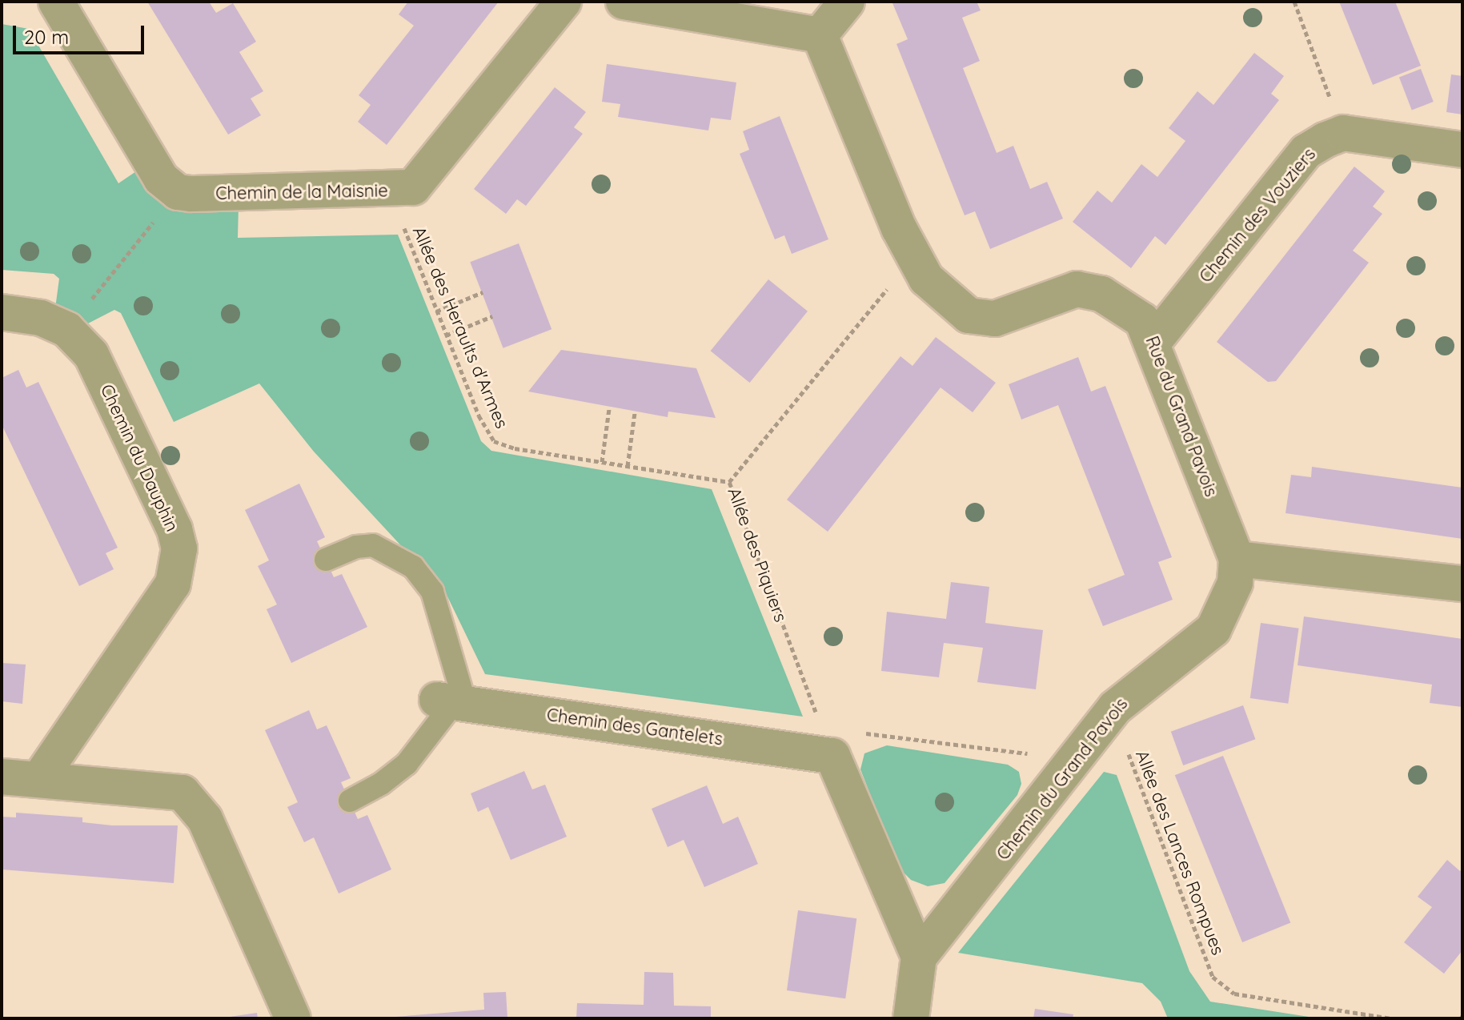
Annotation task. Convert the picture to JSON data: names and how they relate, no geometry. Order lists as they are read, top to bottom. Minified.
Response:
{"streets":{"street":["Chemin de la Maisnie","Chemin des Vouziers","Rue du Grand Pavois","Chemin du Dauphin","Chemin des Gantelets","Chemin du Grand Pavois"],"path":["Allée des Heraults d'Armes","Allée des Piquiers","Allée des Lances Rompues"]},"crossings":[["Chemin de la Maisnie","Allée des Heraults d'Armes"],["Chemin des Vouziers","Rue du Grand Pavois"],["Allée des Heraults d'Armes","Allée des Piquiers"],["Rue du Grand Pavois","Allée des Piquiers"],["Rue du Grand Pavois","Chemin du Grand Pavois"],["Allée des Piquiers","Chemin des Gantelets"],["Chemin du Grand Pavois","Allée des Lances Rompues"]],"scale_bar":"20 m"}
